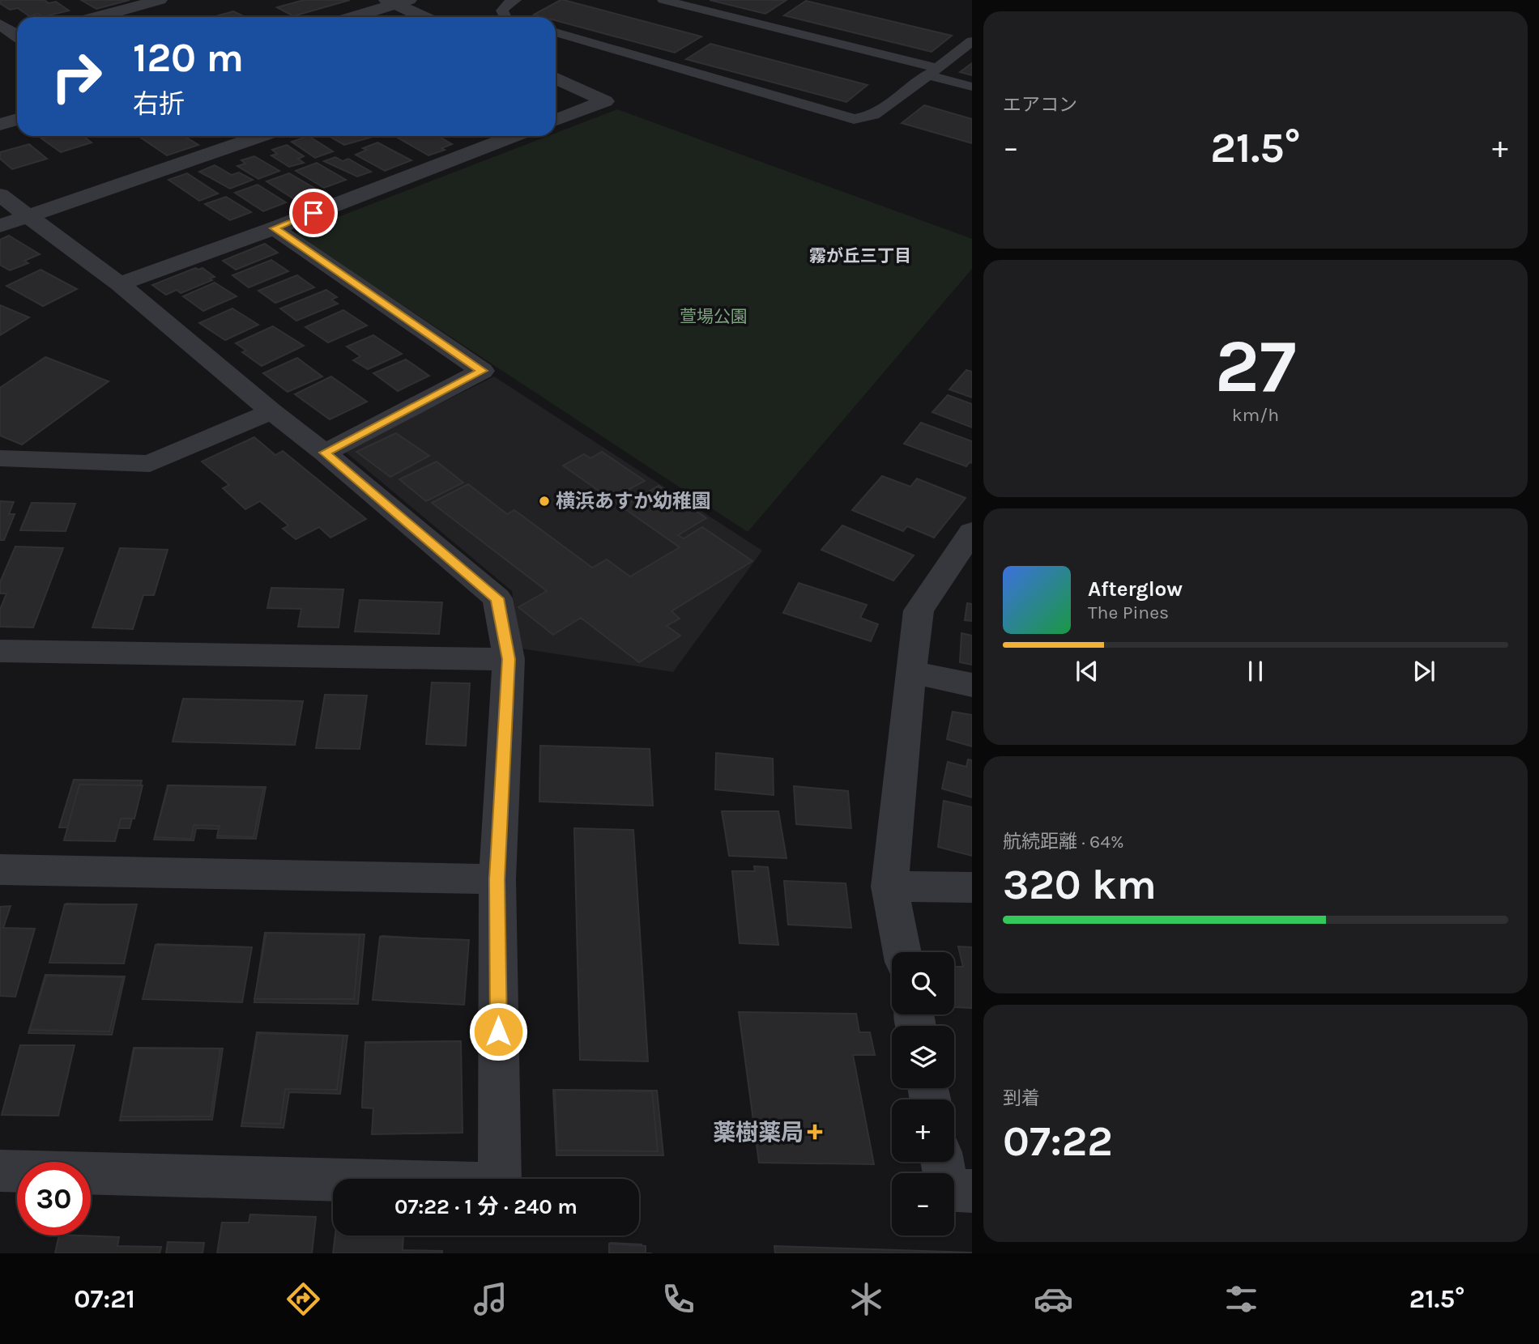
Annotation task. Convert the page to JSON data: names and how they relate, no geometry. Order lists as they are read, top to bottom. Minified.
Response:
{"districts":["霧が丘三丁目"],"parks":["萱場公園"],"places":{"other":["横浜あすか幼稚園"],"health":["薬樹薬局"]},"page":{"tile":["エアコン",["27","km/h"],["航続距離 · 64%","320 km"],["到着","07:22"]],"turn":["120 m","右折"],"heat":["−","21.5°","+"],"song":["Afterglow","The Pines"],"map_buttons":["+","−"],"limit":"30","trip":"07:22 · 1 分 · 240 m","tabs":["07:21","21.5°"]}}
